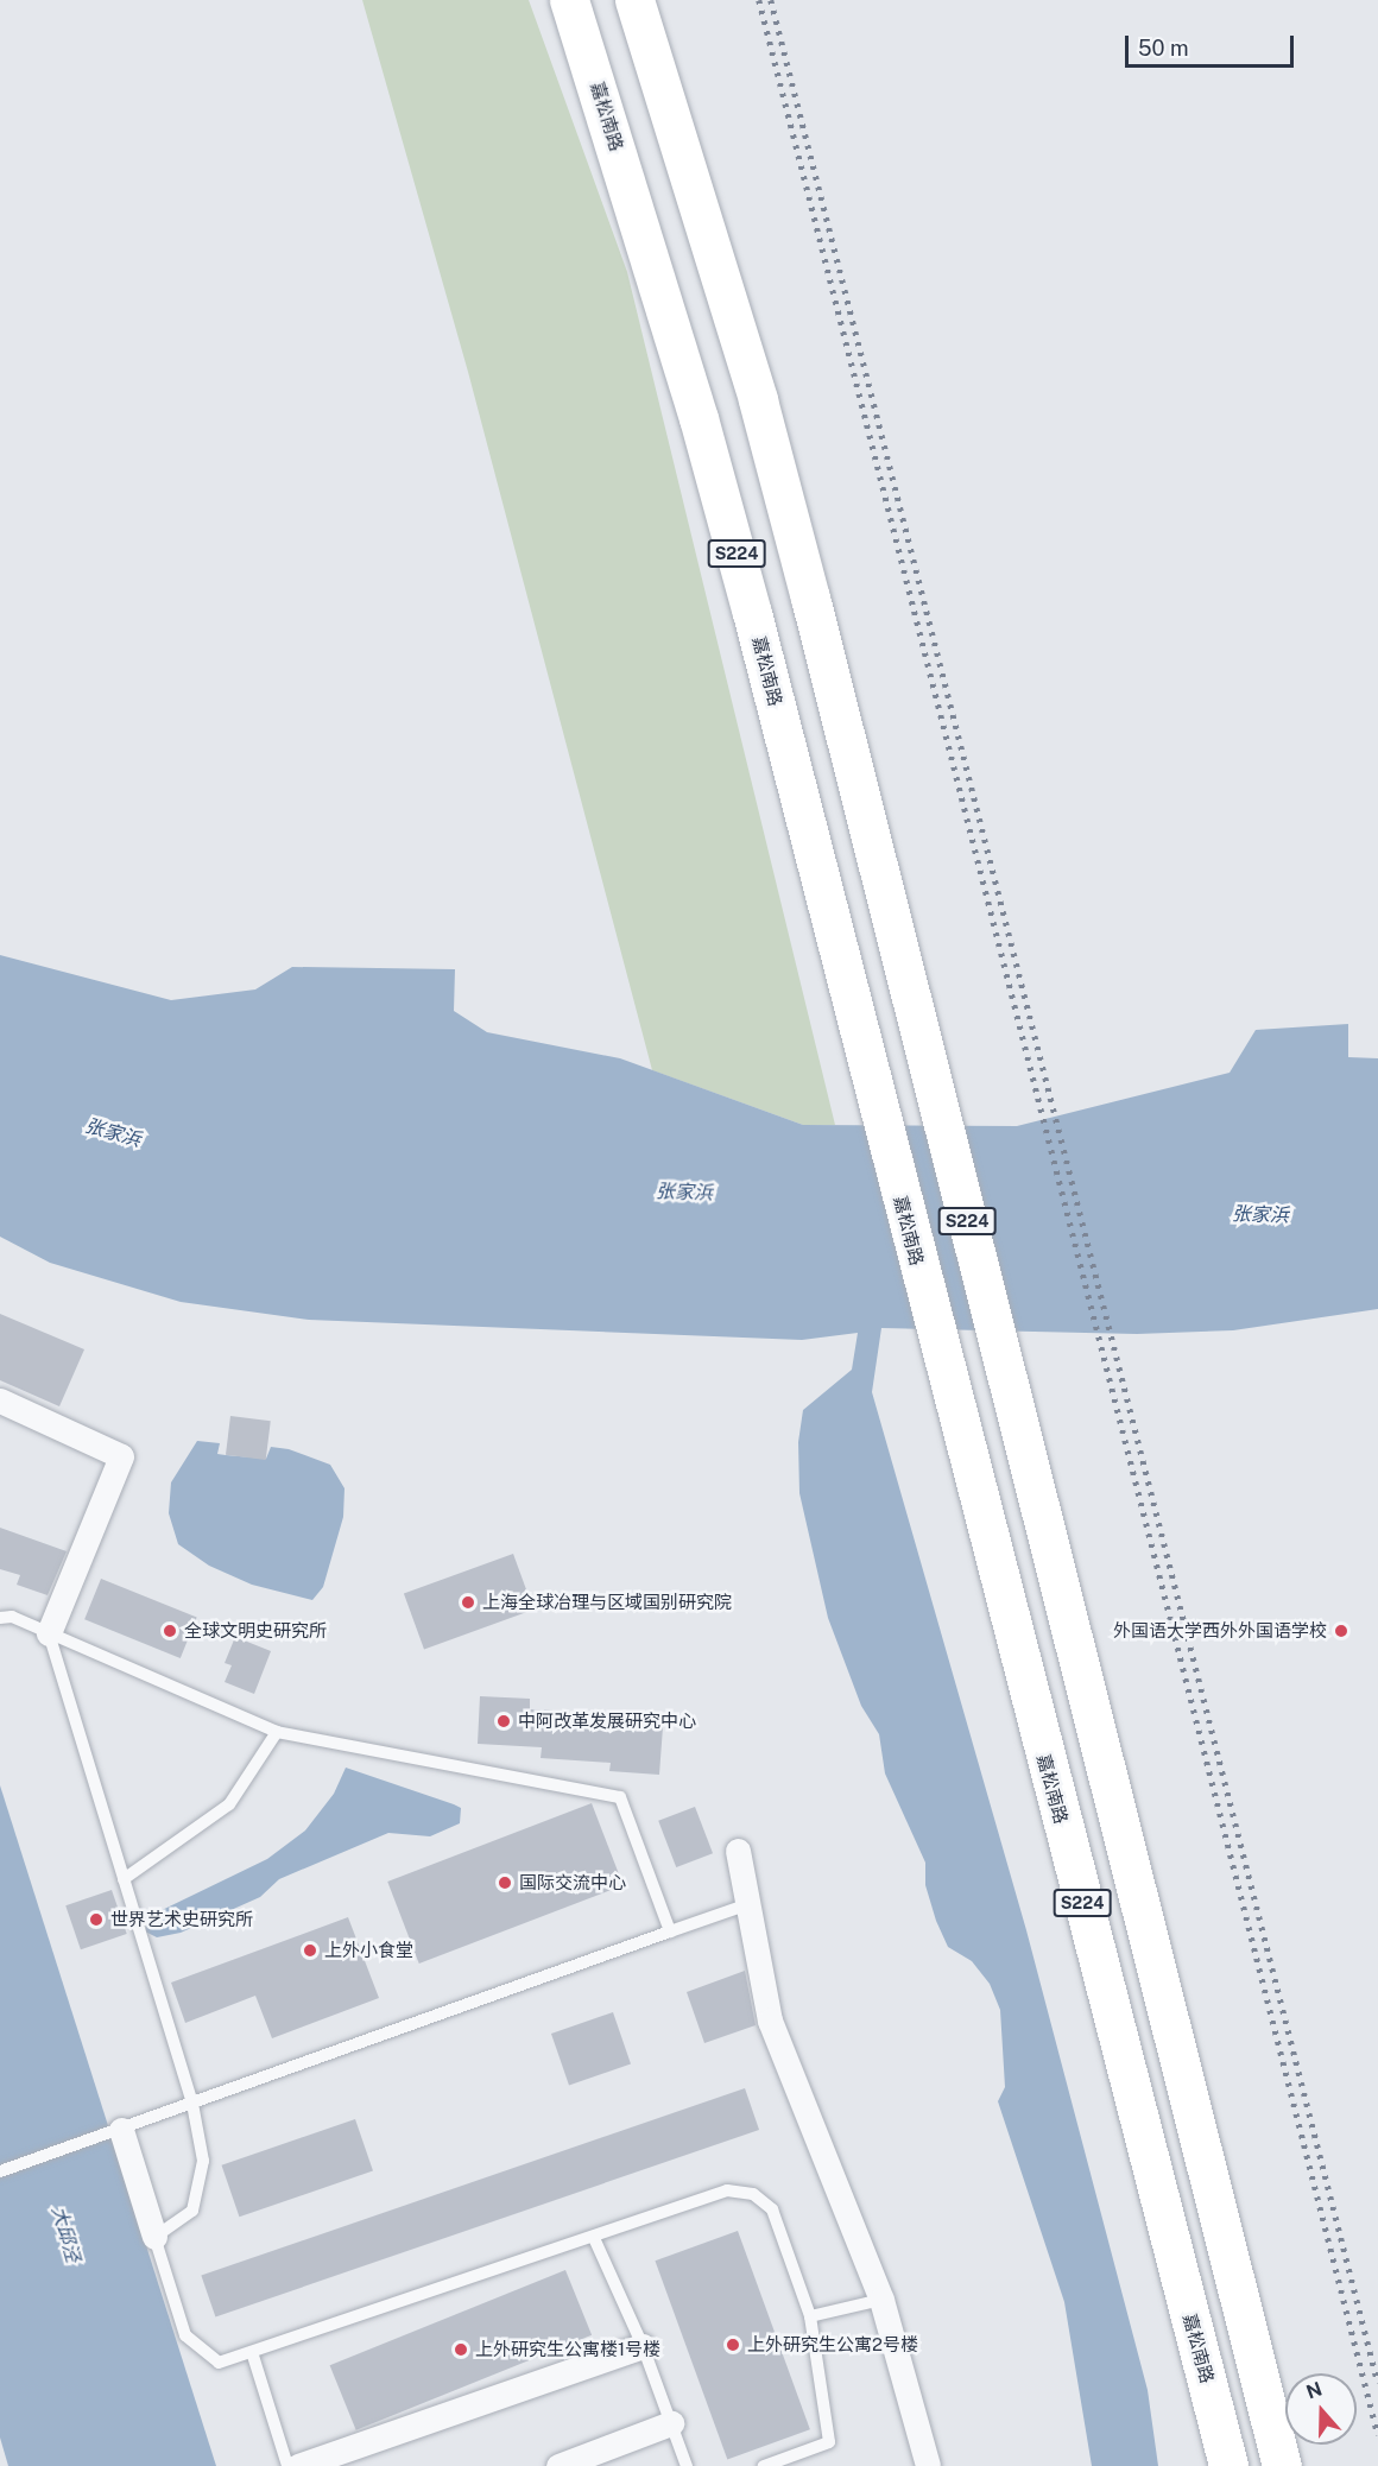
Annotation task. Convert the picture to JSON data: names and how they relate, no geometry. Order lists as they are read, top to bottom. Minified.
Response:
{"streets":{"main road":["嘉松南路","S224"]},"water":["张家浜","大邱泾"],"places":["上海全球冶理与区域国别研究院","全球文明史研究所","外国语大学西外外国语学校","中阿改革发展研究中心","国际交流中心","世界艺术史研究所","上外小食堂","上外研究生公寓2号楼","上外研究生公寓楼1号楼"],"scale_bar":"50 m","north":"top"}
